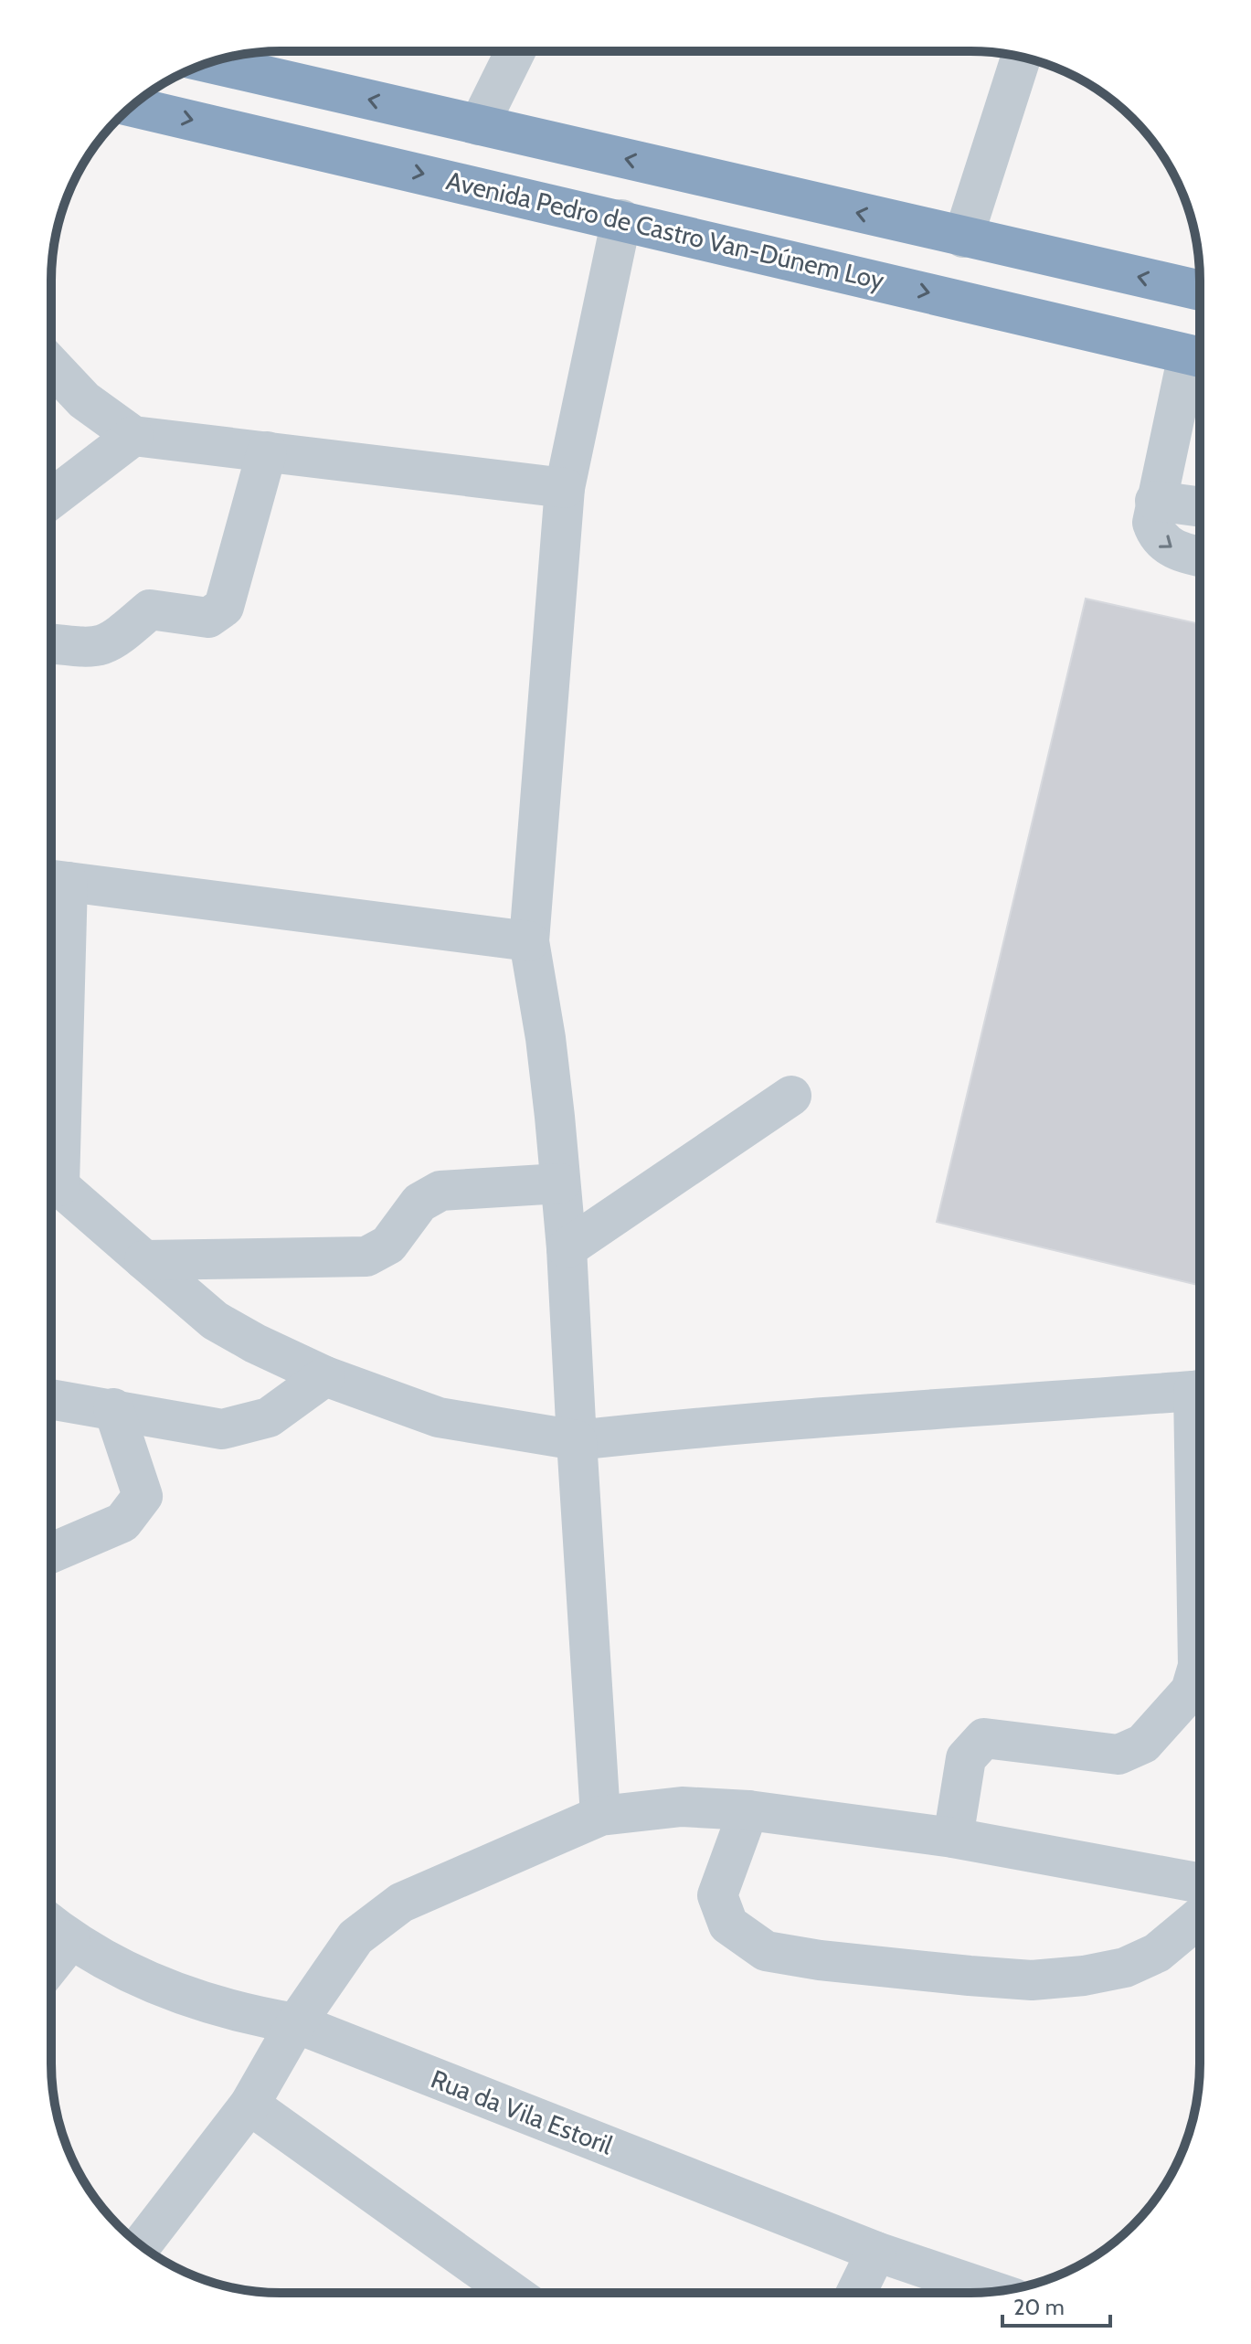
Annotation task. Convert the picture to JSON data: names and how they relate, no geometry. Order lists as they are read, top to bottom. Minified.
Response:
{"streets":{"highway":["Avenida Pedro de Castro Van-Dúnem Loy"],"street":["Rua da Vila Estoril"]},"scale_bar":"20 m"}
